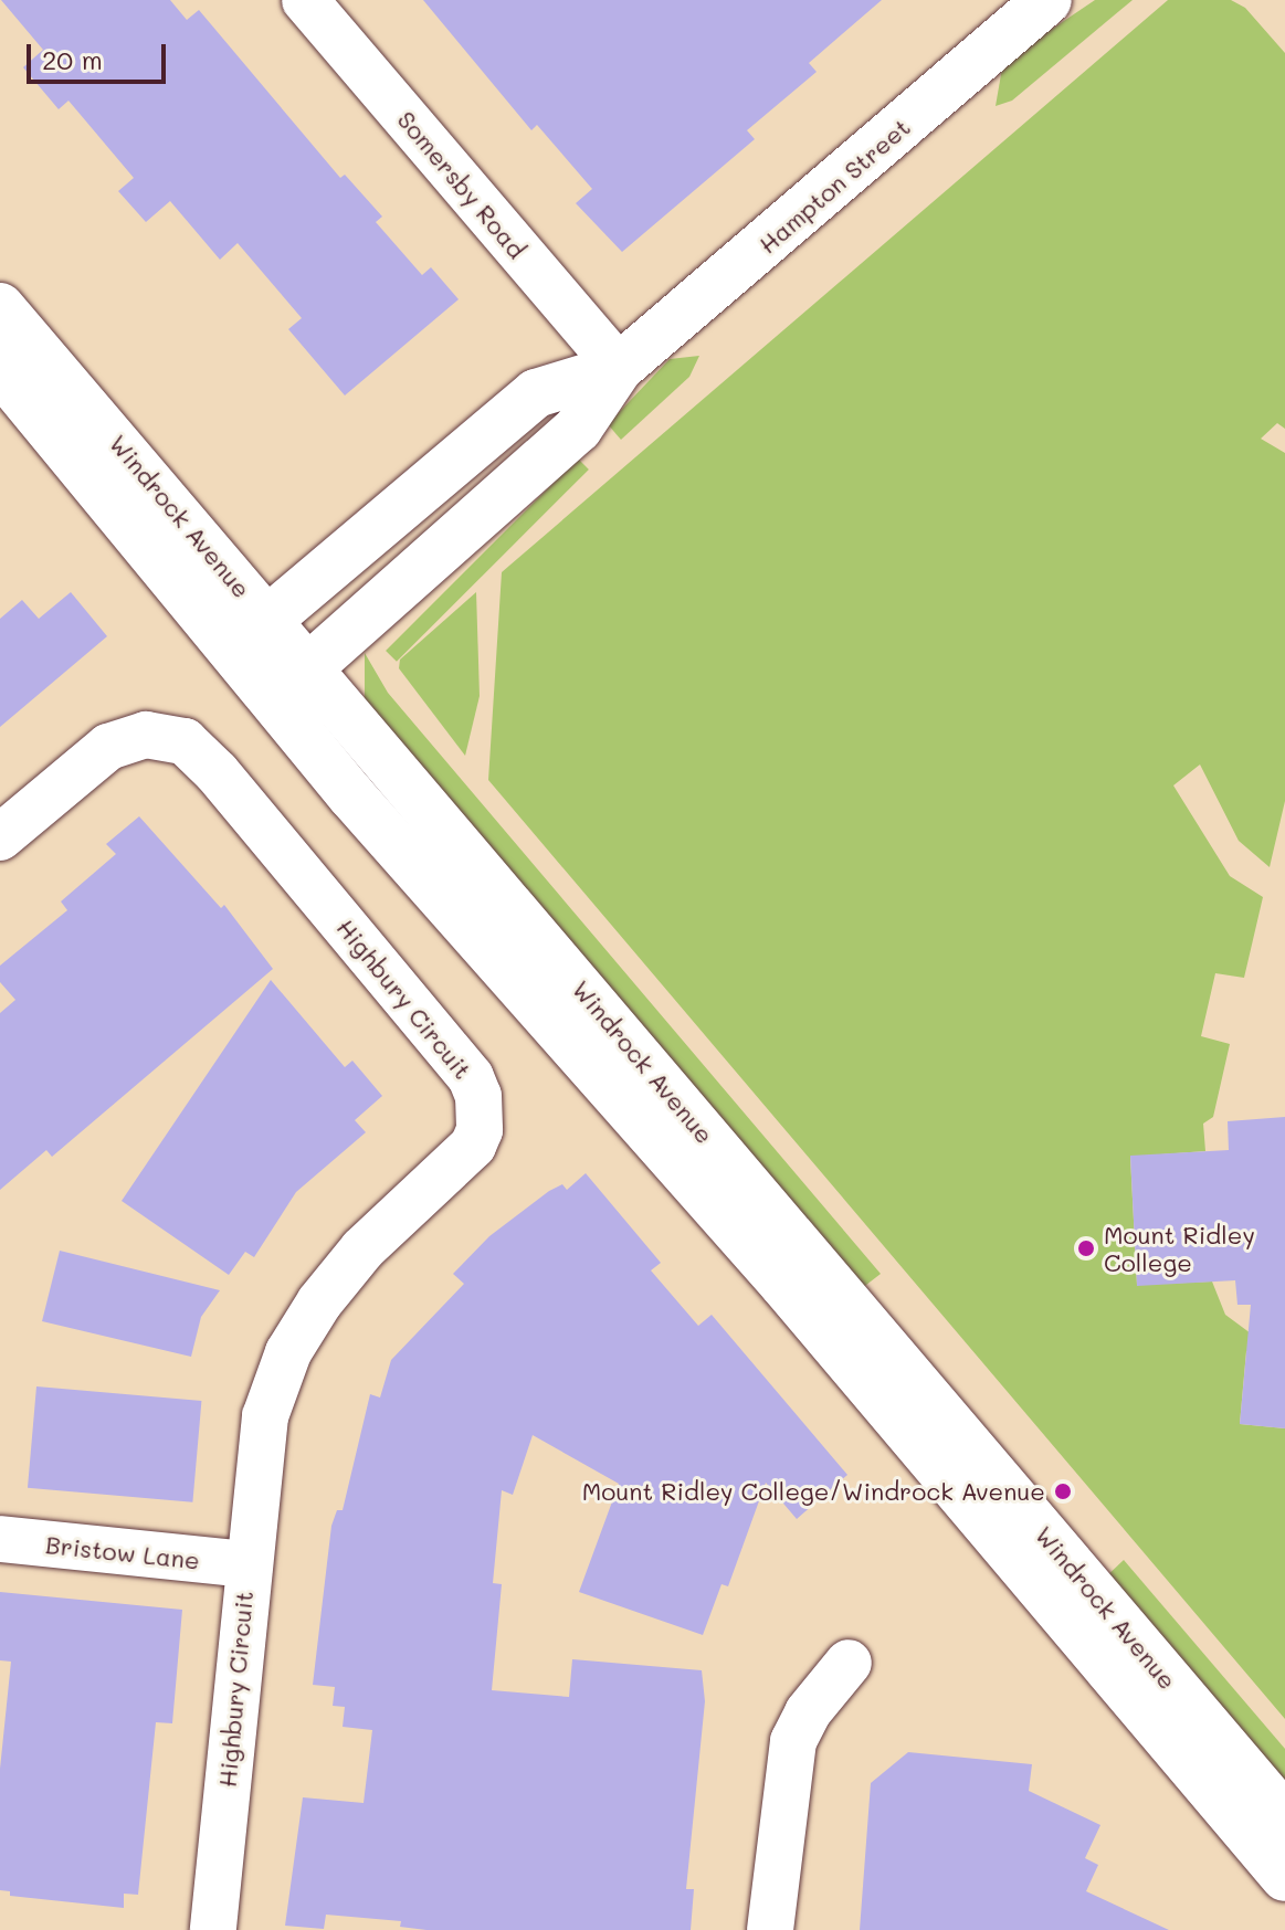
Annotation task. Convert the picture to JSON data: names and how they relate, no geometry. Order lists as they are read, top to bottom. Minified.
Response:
{"streets":{"street":["Somersby Road","Hampton Street","Windrock Avenue","Highbury Circuit","Bristow Lane"]},"crossings":[["Somersby Road","Hampton Street"],["Hampton Street","Windrock Avenue"],["Highbury Circuit","Bristow Lane"]],"places":["Mount Ridley College","Mount Ridley College/Windrock Avenue"],"scale_bar":"20 m"}
